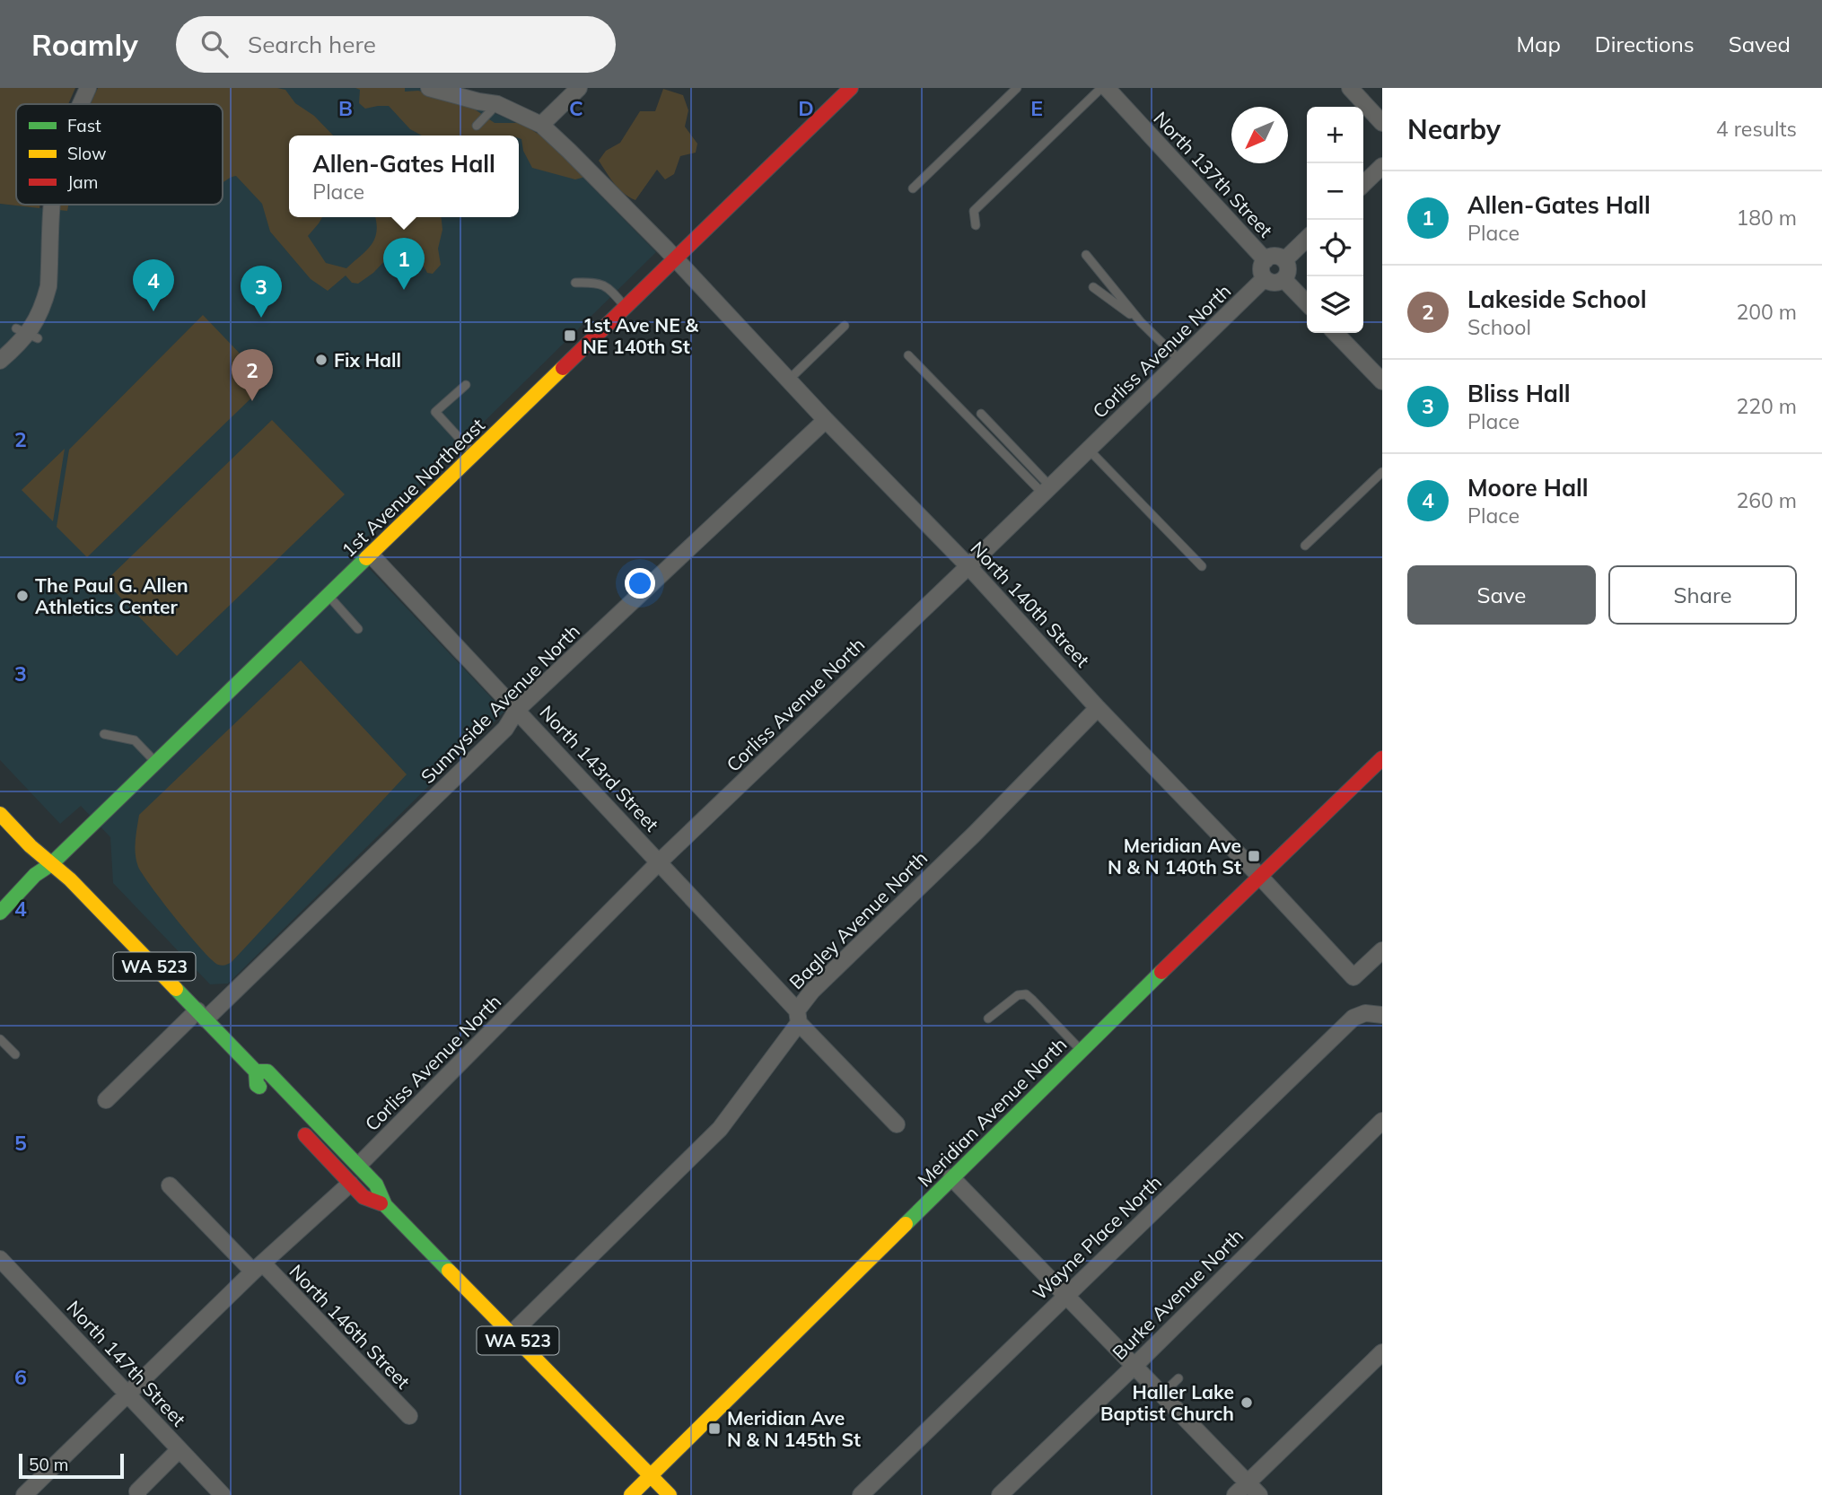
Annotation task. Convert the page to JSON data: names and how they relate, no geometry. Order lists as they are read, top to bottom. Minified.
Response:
{"streets":{"street":["North 137th Street","Corliss Avenue North","1st Avenue Northeast","North 140th Street","Sunnyside Avenue North","North 143rd Street","Bagley Avenue North","WA 523","Meridian Avenue North","Wayne Place North","Burke Avenue North","North 146th Street","North 147th Street"]},"crossings":[["North 137th Street","Corliss Avenue North"],["Corliss Avenue North","North 140th Street"],["Corliss Avenue North","North 143rd Street"],["Corliss Avenue North","WA 523"],["1st Avenue Northeast","North 140th Street"],["1st Avenue Northeast","North 143rd Street"],["1st Avenue Northeast","WA 523"],["North 140th Street","Sunnyside Avenue North"],["North 140th Street","Bagley Avenue North"],["North 140th Street","Meridian Avenue North"],["Sunnyside Avenue North","North 143rd Street"],["Sunnyside Avenue North","WA 523"],["North 143rd Street","Bagley Avenue North"],["Bagley Avenue North","WA 523"],["WA 523","Meridian Avenue North"]],"places":{"transit":["1st Ave NE & NE 140th St","Meridian Ave N & N 140th St","Meridian Ave N & N 145th St"],"other":["Fix Hall","The Paul G. Allen Athletics Center","Haller Lake Baptist Church"]},"legend":["Fast","Slow","Jam"],"scale_bar":"50 m","north":"bottom left","page":{"header":"Roamly","search":"Search here","nav":["Map","Directions","Saved"],"heading":["Nearby","4 results"],"map_buttons":["+","−"],"popup":["Allen-Gates Hall","Place"],"list":[{"mark":"1","name":"Allen-Gates Hall","note":"Place","value":"180 m"},{"mark":"2","name":"Lakeside School","note":"School","value":"200 m"},{"mark":"3","name":"Bliss Hall","note":"Place","value":"220 m"},{"mark":"4","name":"Moore Hall","note":"Place","value":"260 m"}],"pins":["1","4","3","2"],"buttons":["Save","Share"],"scale":"50 m"},"grid":{"columns":["B","C","D","E"],"rows":["2","3","4","5","6"]}}
